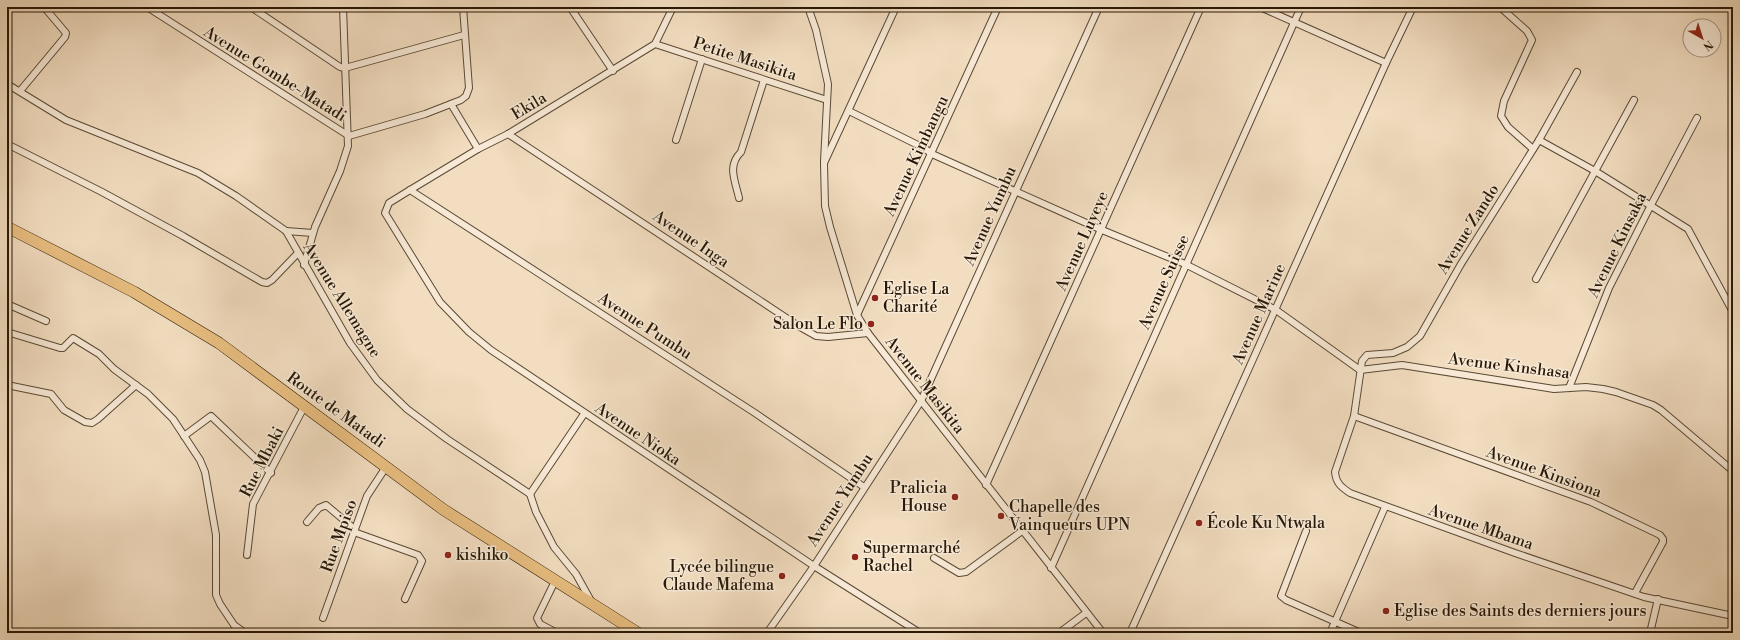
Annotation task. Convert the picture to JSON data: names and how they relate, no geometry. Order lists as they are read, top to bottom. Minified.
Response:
{"streets":{"highway":["Route de Matadi"],"street":["Petite Masikita","Avenue Gombe-Matadi","Ekila","Avenue Kimbangu","Avenue Yumbu","Avenue Zando","Avenue Inga","Avenue Luyeye","Avenue Kinsaka","Avenue Suisse","Avenue Allemagne","Avenue Marine","Avenue Pumbu","Avenue Kinshasa","Avenue Masikita","Avenue Nioka","Rue Mbaki","Avenue Kinsiona","Avenue Mbama","Rue Mpiso"]},"crossings":[["Petite Masikita","Ekila"],["Ekila","Avenue Inga"],["Ekila","Avenue Pumbu"],["Ekila","Avenue Nioka"],["Avenue Kimbangu","Avenue Masikita"],["Avenue Yumbu","Avenue Pumbu"],["Avenue Yumbu","Avenue Masikita"],["Avenue Yumbu","Avenue Nioka"],["Avenue Zando","Avenue Kinshasa"],["Avenue Zando","Avenue Mbama"],["Avenue Inga","Avenue Masikita"],["Avenue Luyeye","Avenue Masikita"],["Avenue Kinsaka","Avenue Kinshasa"],["Avenue Suisse","Avenue Masikita"],["Avenue Kinshasa","Avenue Mbama"],["Route de Matadi","Rue Mbaki"],["Route de Matadi","Rue Mpiso"],["Avenue Kinsiona","Avenue Mbama"]],"places":["Eglise La Charité","Salon Le Flo","Pralicia House","Chapelle des Vainqueurs UPN","École Ku Ntwala","kishiko","Supermarché Rachel","Lycée bilingue Claude Mafema","Eglise des Saints des derniers jours"],"north":"bottom right"}
